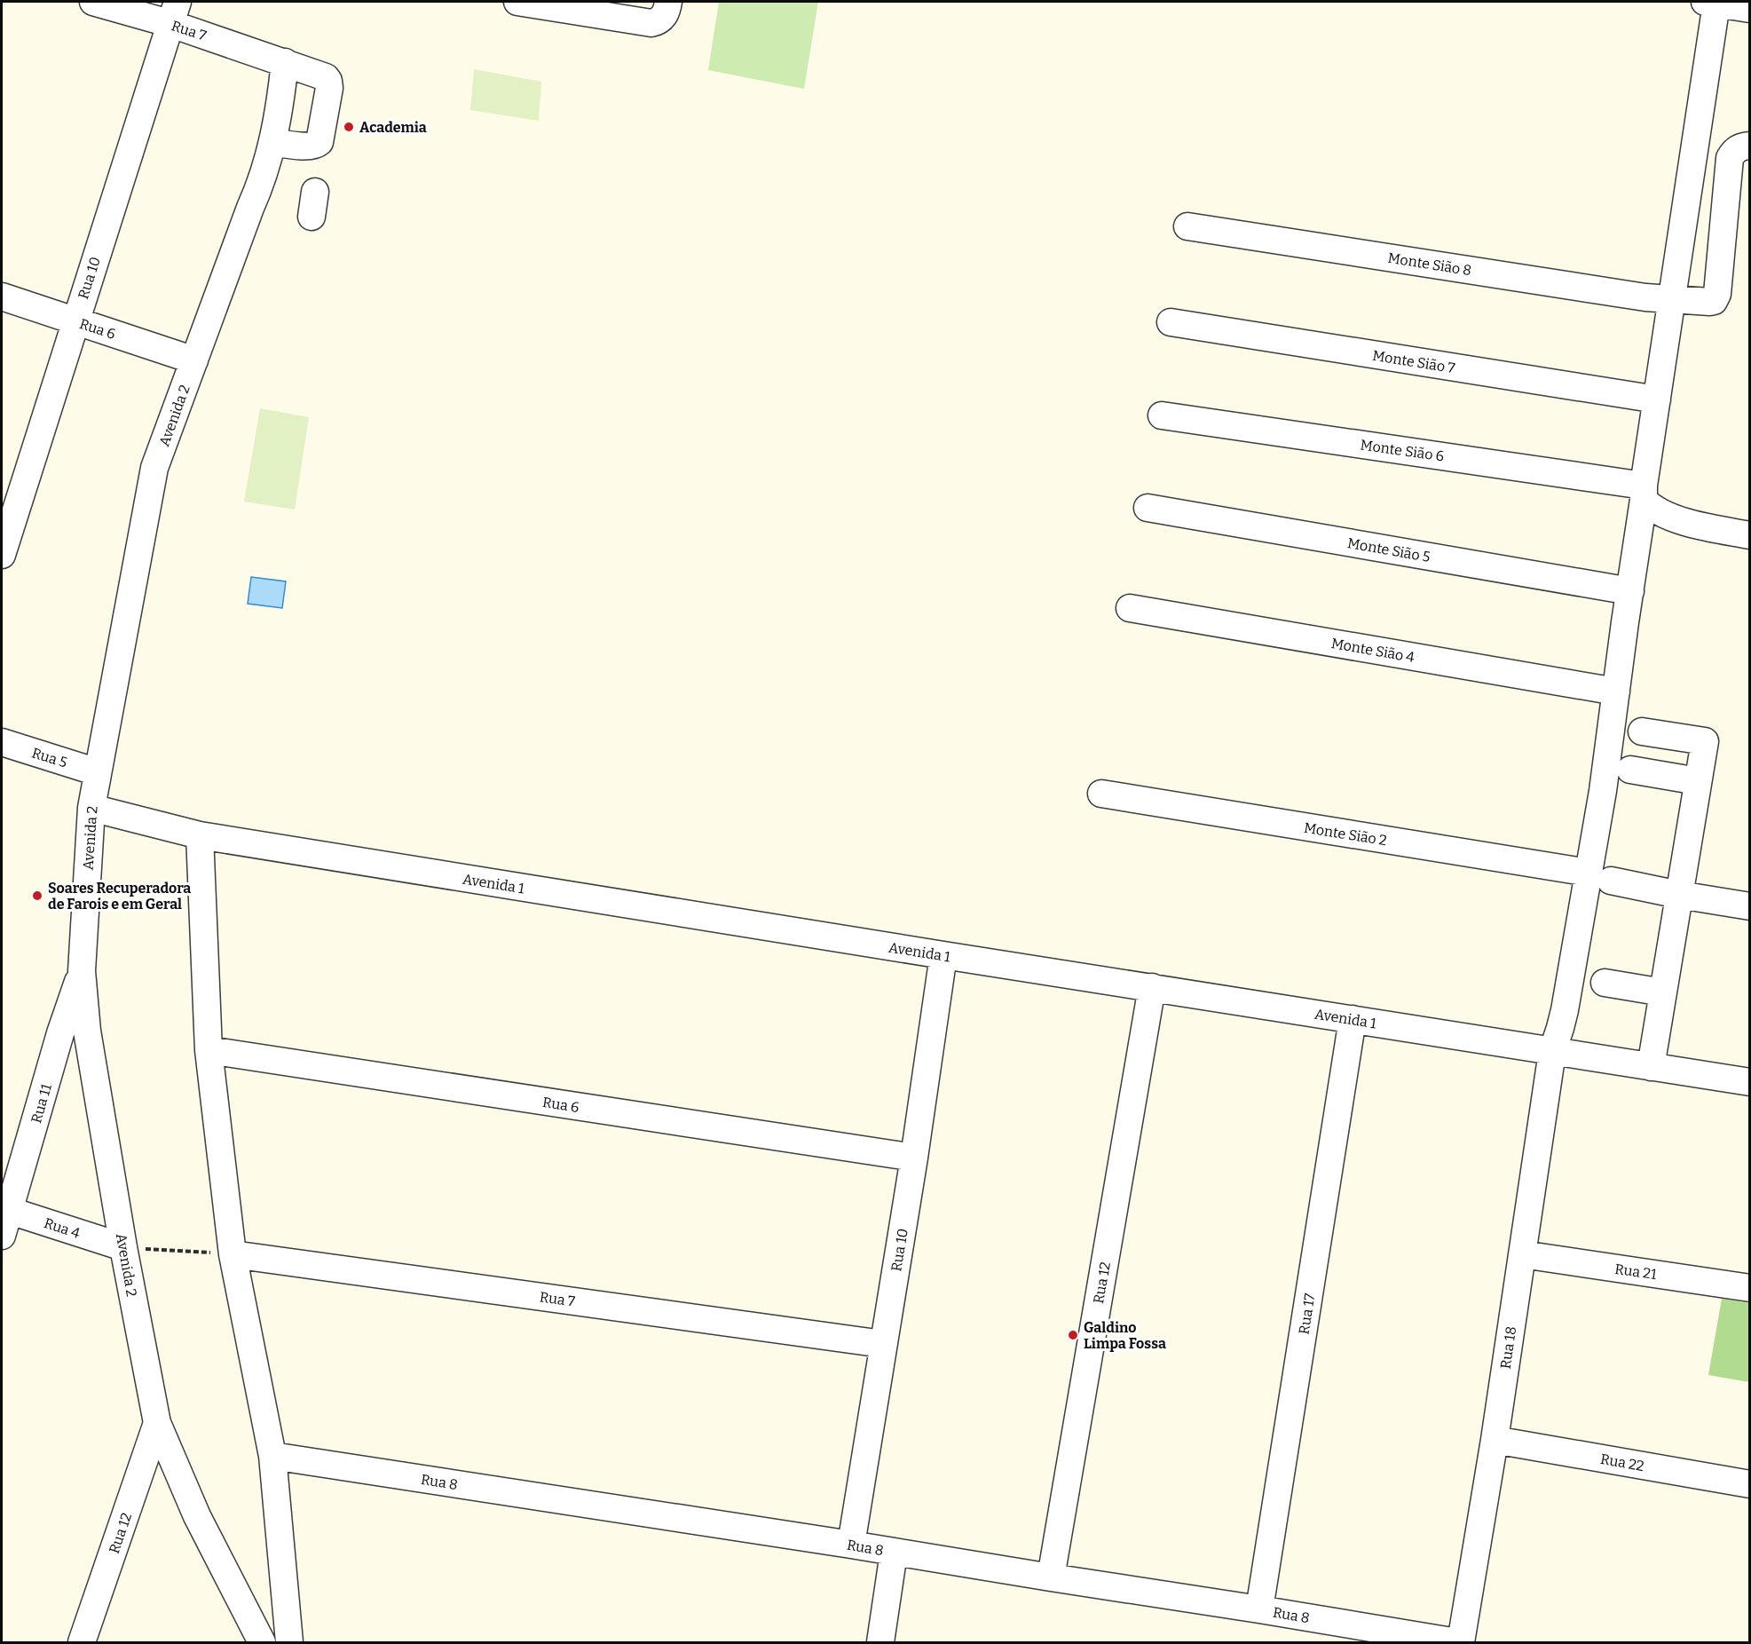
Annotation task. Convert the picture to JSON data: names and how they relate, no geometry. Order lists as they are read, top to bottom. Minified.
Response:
{"streets":{"street":["Rua 7","Monte Sião 8","Rua 10","Rua 6","Monte Sião 7","Avenida 2","Monte Sião 6","Monte Sião 5","Monte Sião 4","Rua 5","Monte Sião 2","Avenida 1","Rua 11","Rua 4","Rua 21","Rua 12","Rua 17","Rua 18","Rua 22","Rua 8"]},"crossings":[["Rua 7","Rua 10"],["Rua 7","Avenida 2"],["Monte Sião 8","Rua 18"],["Rua 10","Rua 6"],["Rua 10","Avenida 1"],["Rua 10","Rua 8"],["Rua 6","Avenida 2"],["Monte Sião 7","Rua 18"],["Avenida 2","Rua 5"],["Avenida 2","Avenida 1"],["Avenida 2","Rua 11"],["Avenida 2","Rua 4"],["Avenida 2","Rua 12"],["Monte Sião 6","Rua 18"],["Monte Sião 5","Rua 18"],["Monte Sião 4","Rua 18"],["Monte Sião 2","Rua 18"],["Avenida 1","Rua 12"],["Avenida 1","Rua 17"],["Avenida 1","Rua 18"],["Rua 11","Rua 4"],["Rua 21","Rua 18"],["Rua 12","Rua 8"],["Rua 17","Rua 8"],["Rua 18","Rua 22"],["Rua 18","Rua 8"]],"places":["Academia","Soares Recuperadora de Farois e em Geral","Galdino Limpa Fossa"]}
